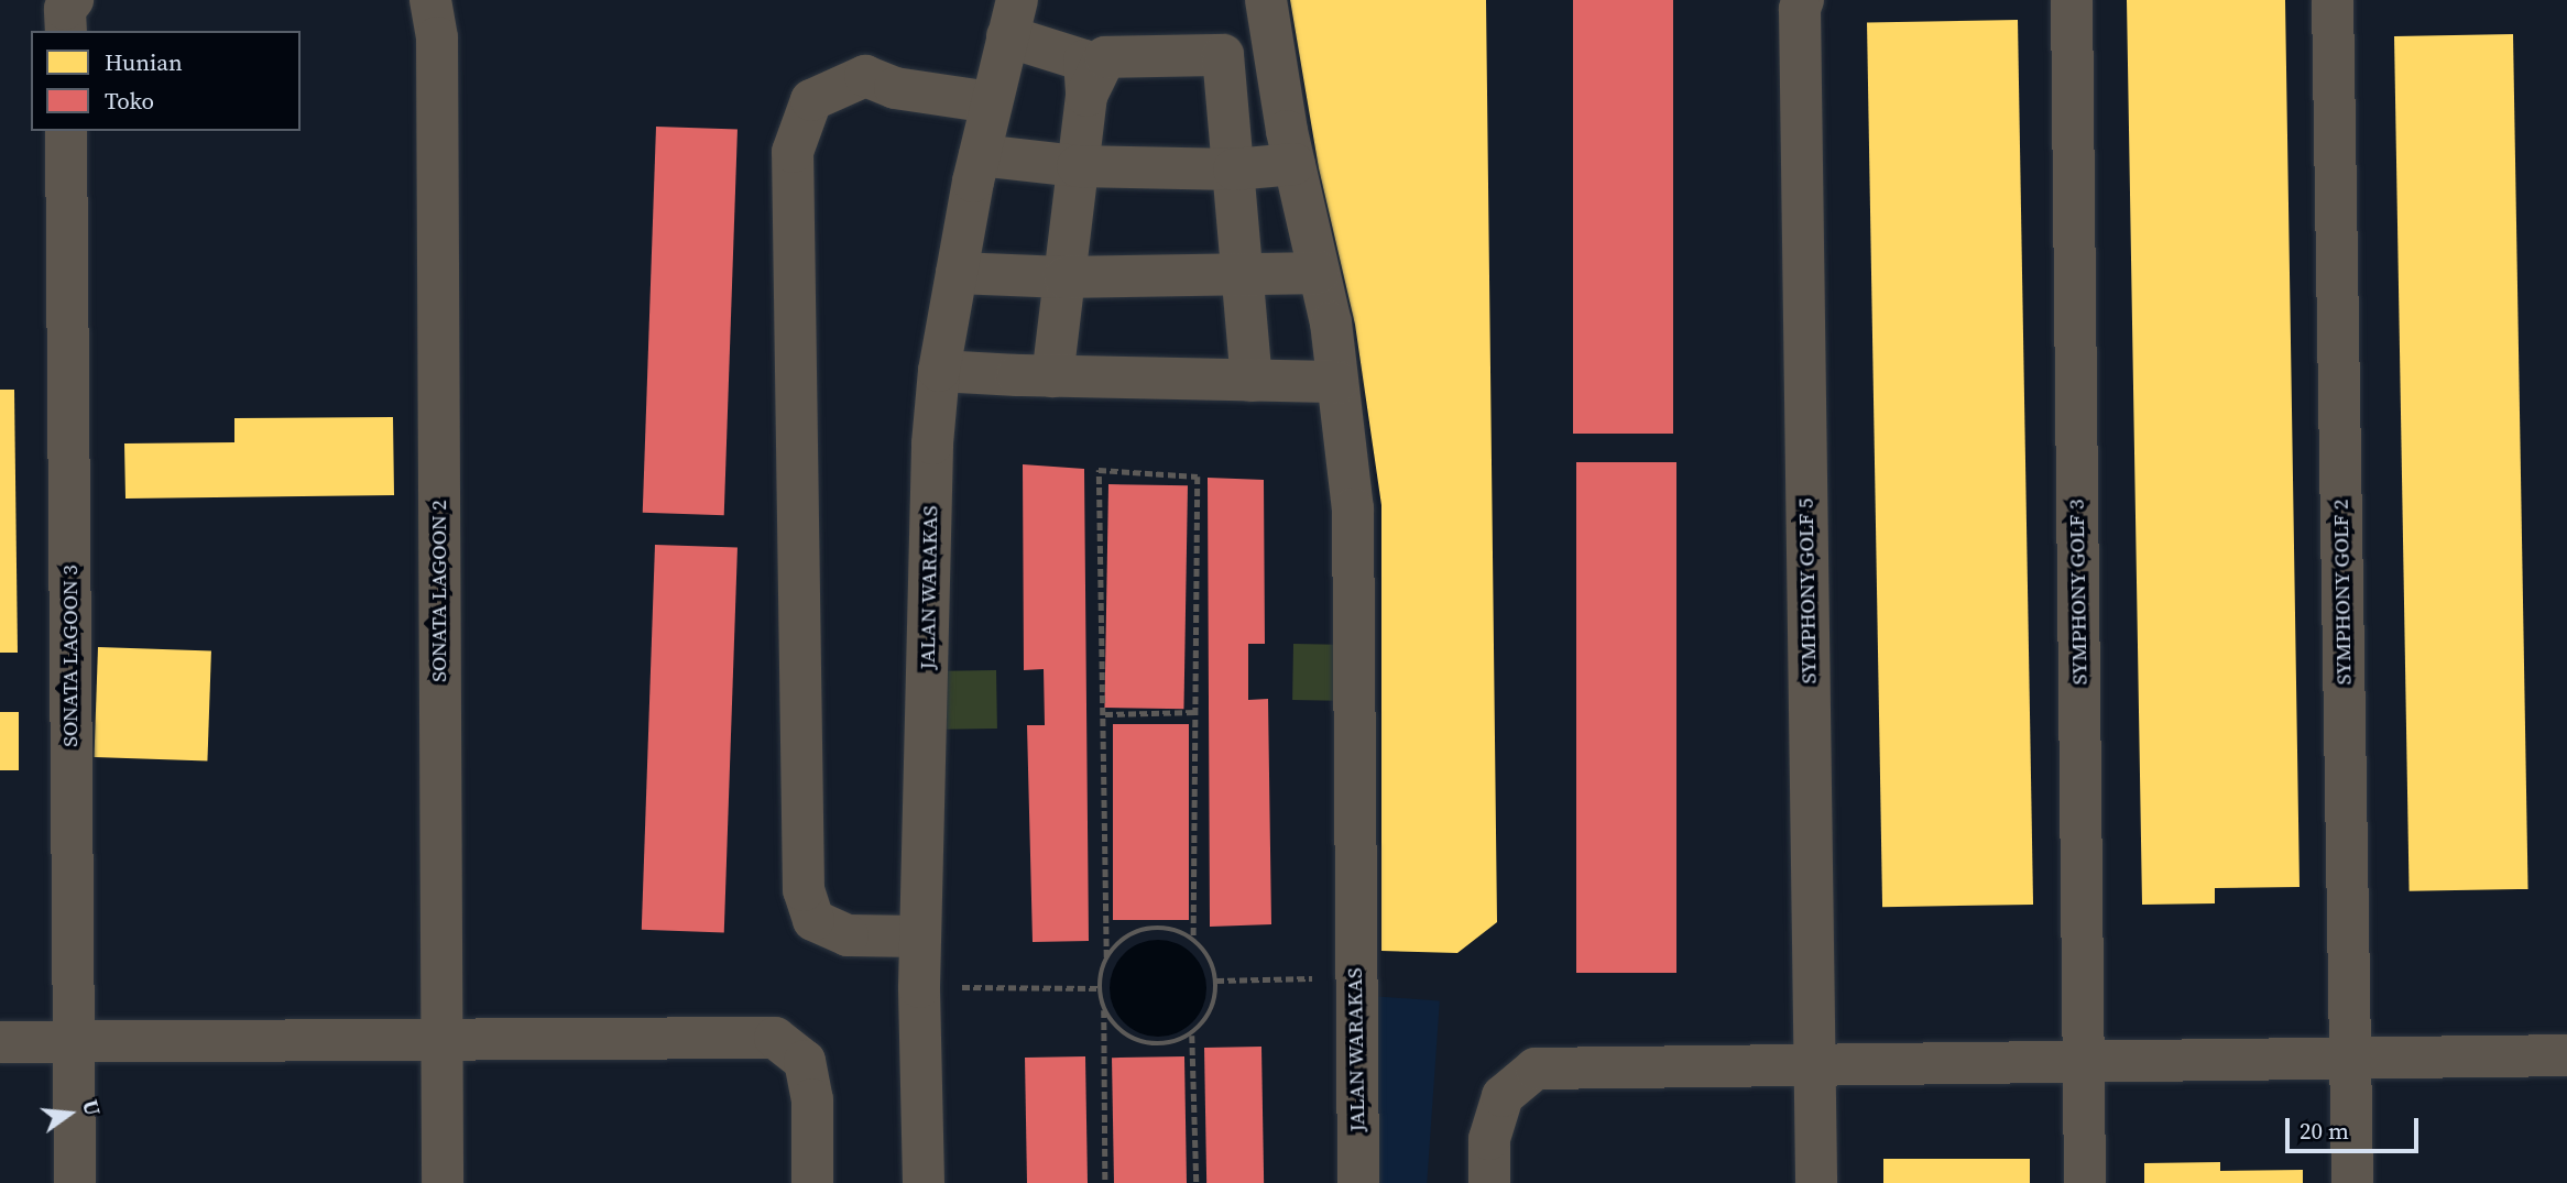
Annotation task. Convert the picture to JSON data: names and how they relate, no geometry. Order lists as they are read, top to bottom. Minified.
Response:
{"streets":{"street":["JALAN WARAKAS","SONATA LAGOON 2","SYMPHONY GOLF 5","SYMPHONY GOLF 3","SYMPHONY GOLF 2","SONATA LAGOON 3"]},"legend":["Hunian","Toko"],"scale_bar":"20 m","north":"right"}
